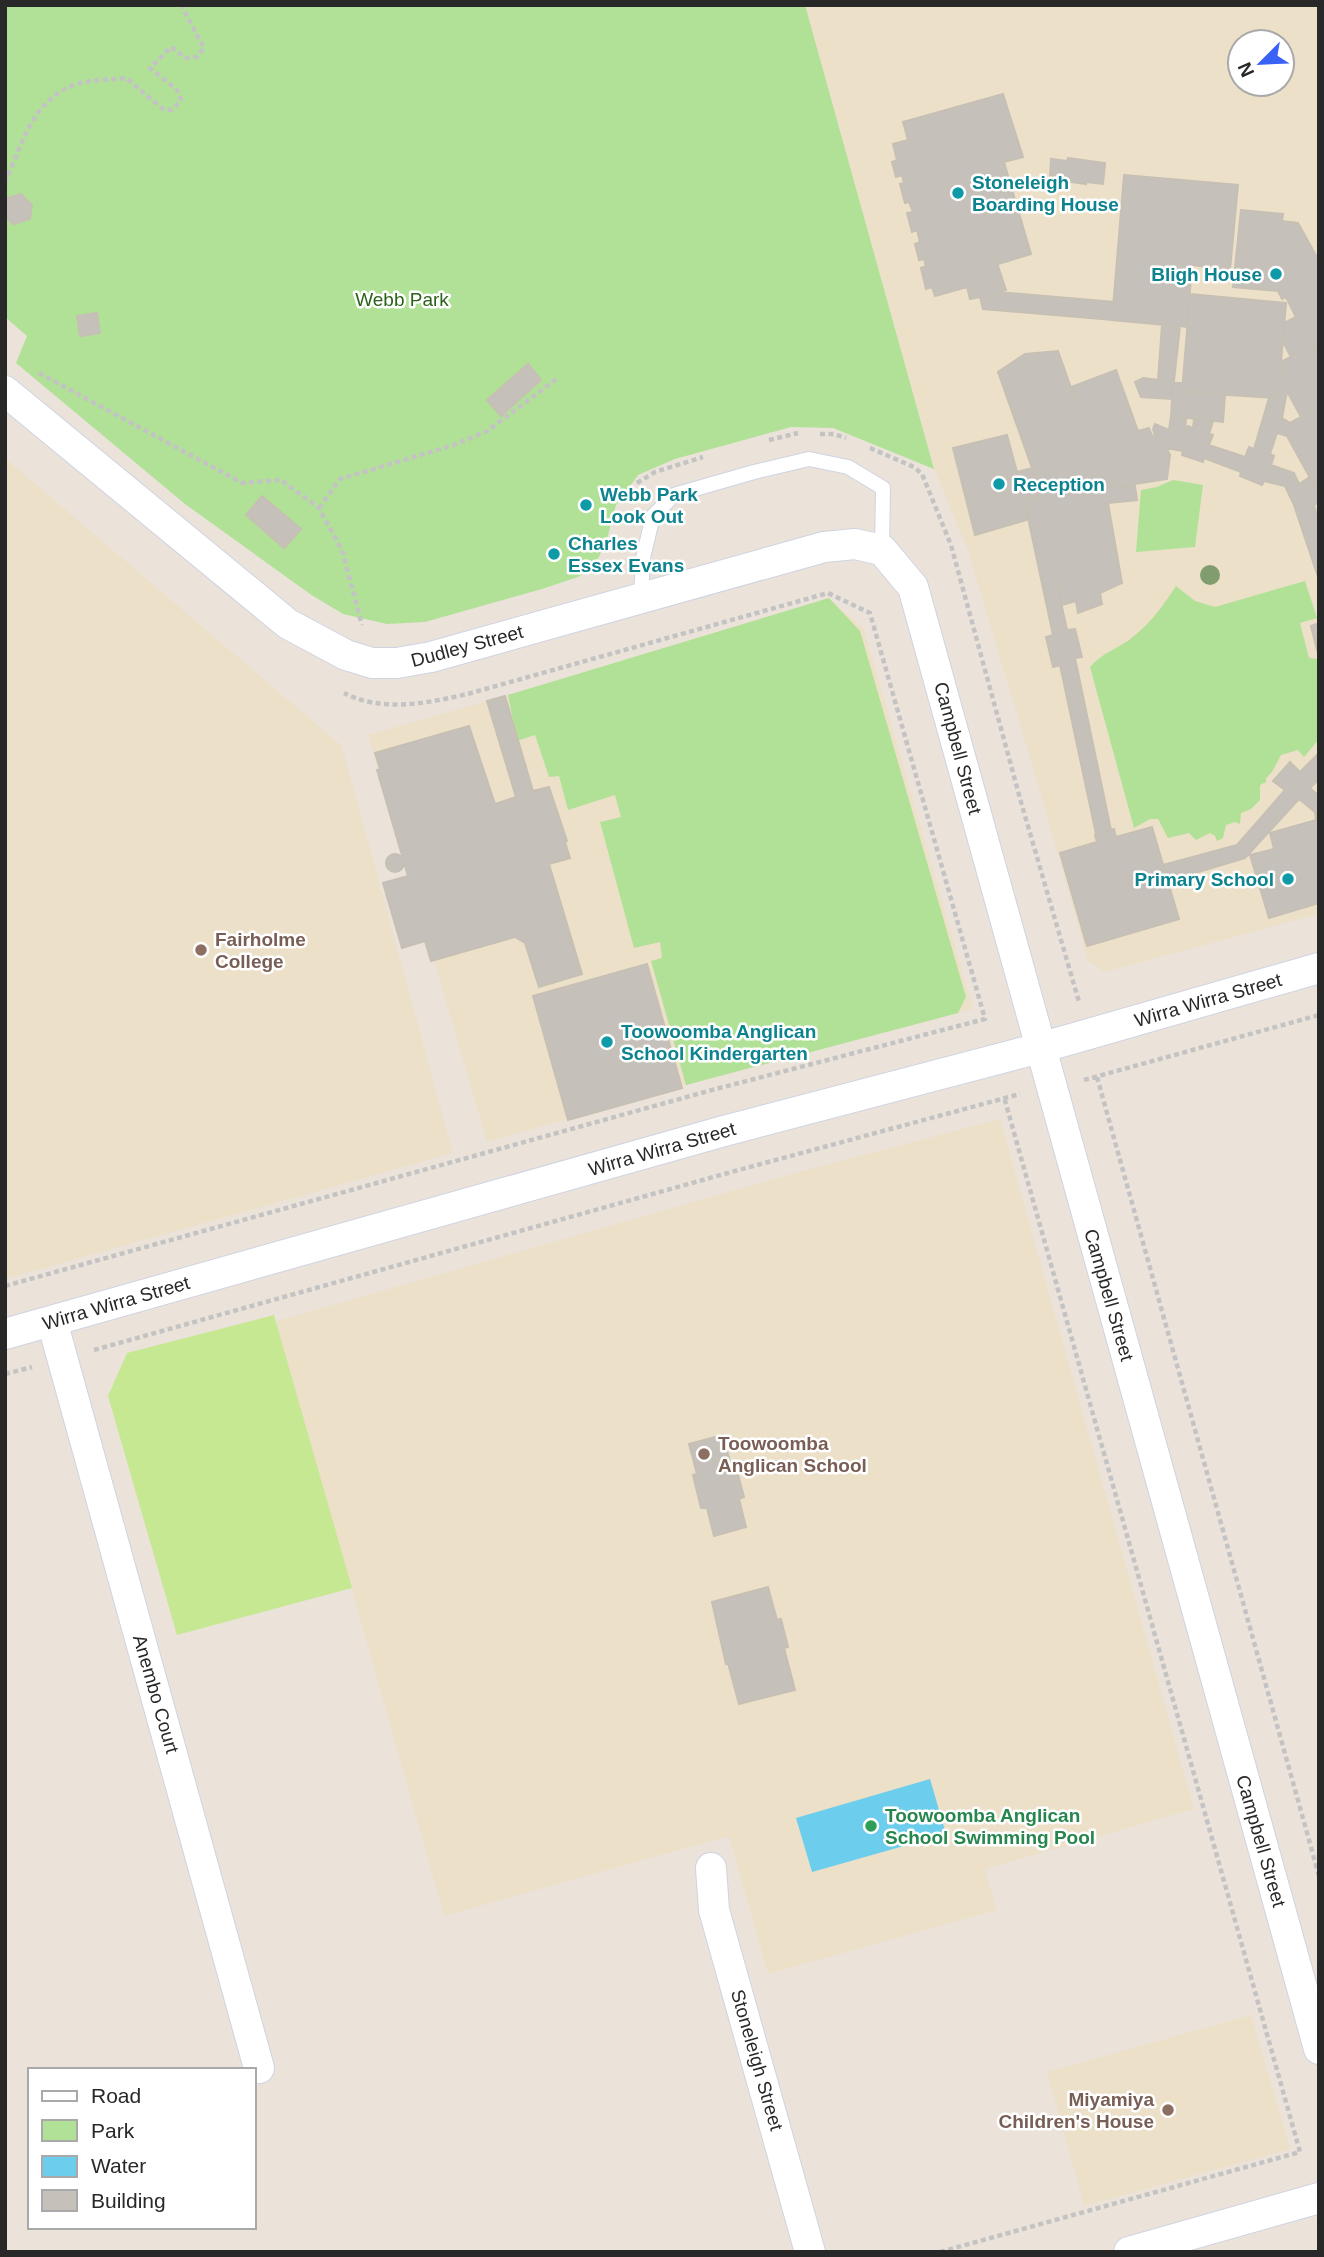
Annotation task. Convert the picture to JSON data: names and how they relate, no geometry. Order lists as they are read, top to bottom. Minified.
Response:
{"streets":{"street":["Dudley Street","Campbell Street","Wirra Wirra Street","Anembo Court","Stoneleigh Street"]},"crossings":[["Dudley Street","Campbell Street"],["Campbell Street","Wirra Wirra Street"],["Wirra Wirra Street","Anembo Court"]],"parks":["Webb Park"],"places":["Stoneleigh Boarding House","Bligh House","Reception","Webb Park Look Out","Charles Essex Evans","Primary School","Fairholme College","Toowoomba Anglican School Kindergarten","Toowoomba Anglican School","Toowoomba Anglican School Swimming Pool","Miyamiya Children's House"],"legend":["Road","Park","Water","Building"],"north":"bottom left"}
